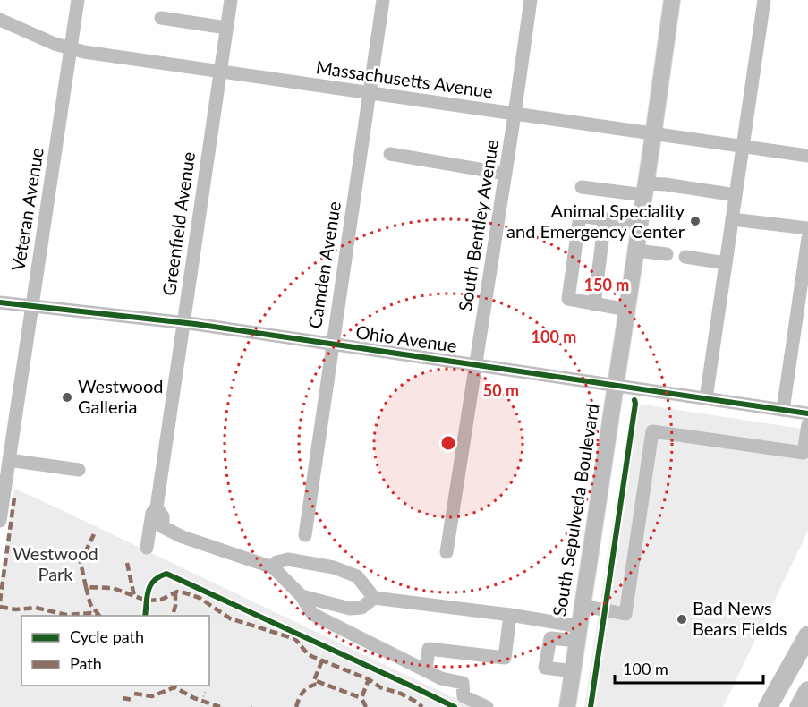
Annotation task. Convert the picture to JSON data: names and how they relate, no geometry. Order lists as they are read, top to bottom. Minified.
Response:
{"streets":{"main road":["South Sepulveda Boulevard"],"street":["Massachusetts Avenue","Veteran Avenue","Greenfield Avenue","South Bentley Avenue","Camden Avenue","Ohio Avenue"]},"crossings":[["Massachusetts Avenue","Veteran Avenue"],["Massachusetts Avenue","Greenfield Avenue"],["Massachusetts Avenue","South Bentley Avenue"],["Massachusetts Avenue","Camden Avenue"],["Massachusetts Avenue","South Sepulveda Boulevard"],["Veteran Avenue","Ohio Avenue"],["Greenfield Avenue","Ohio Avenue"],["South Bentley Avenue","Ohio Avenue"],["Camden Avenue","Ohio Avenue"],["Ohio Avenue","South Sepulveda Boulevard"]],"parks":["Westwood Park"],"places":["Animal Speciality and Emergency Center","Westwood Galleria","Bad News Bears Fields"],"legend":["Cycle path","Path"],"scale_bar":"100 m","rings":["150 m","100 m","50 m"]}
